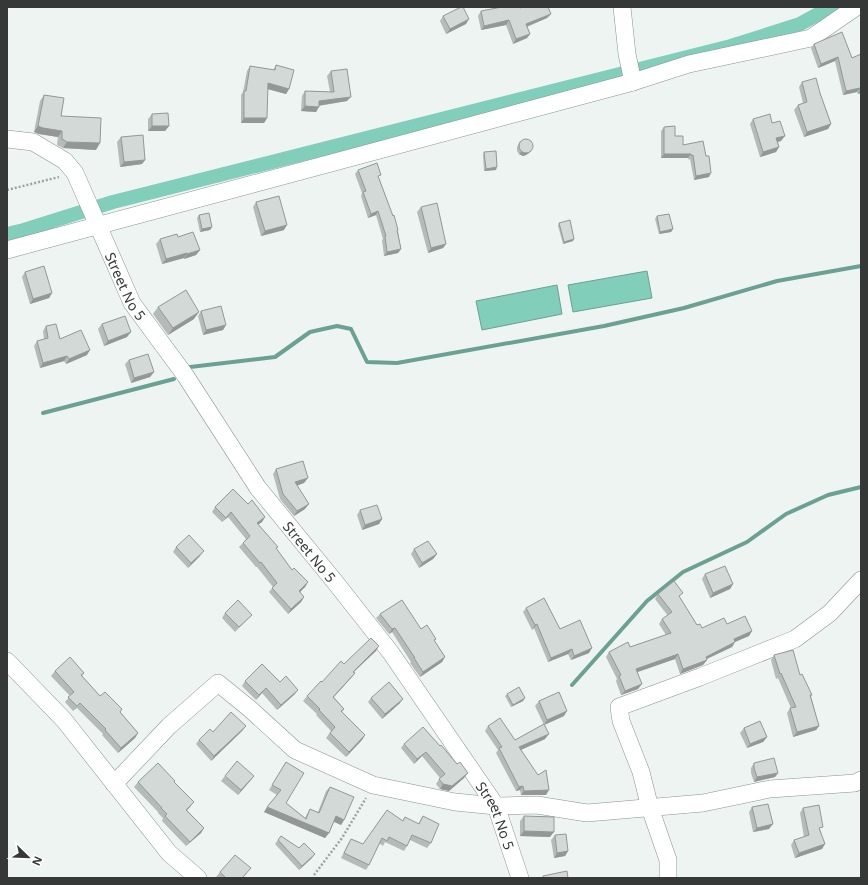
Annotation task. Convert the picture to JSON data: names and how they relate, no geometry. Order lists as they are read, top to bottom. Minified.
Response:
{"streets":{"street":["Street No 5"]},"north":"bottom right"}
